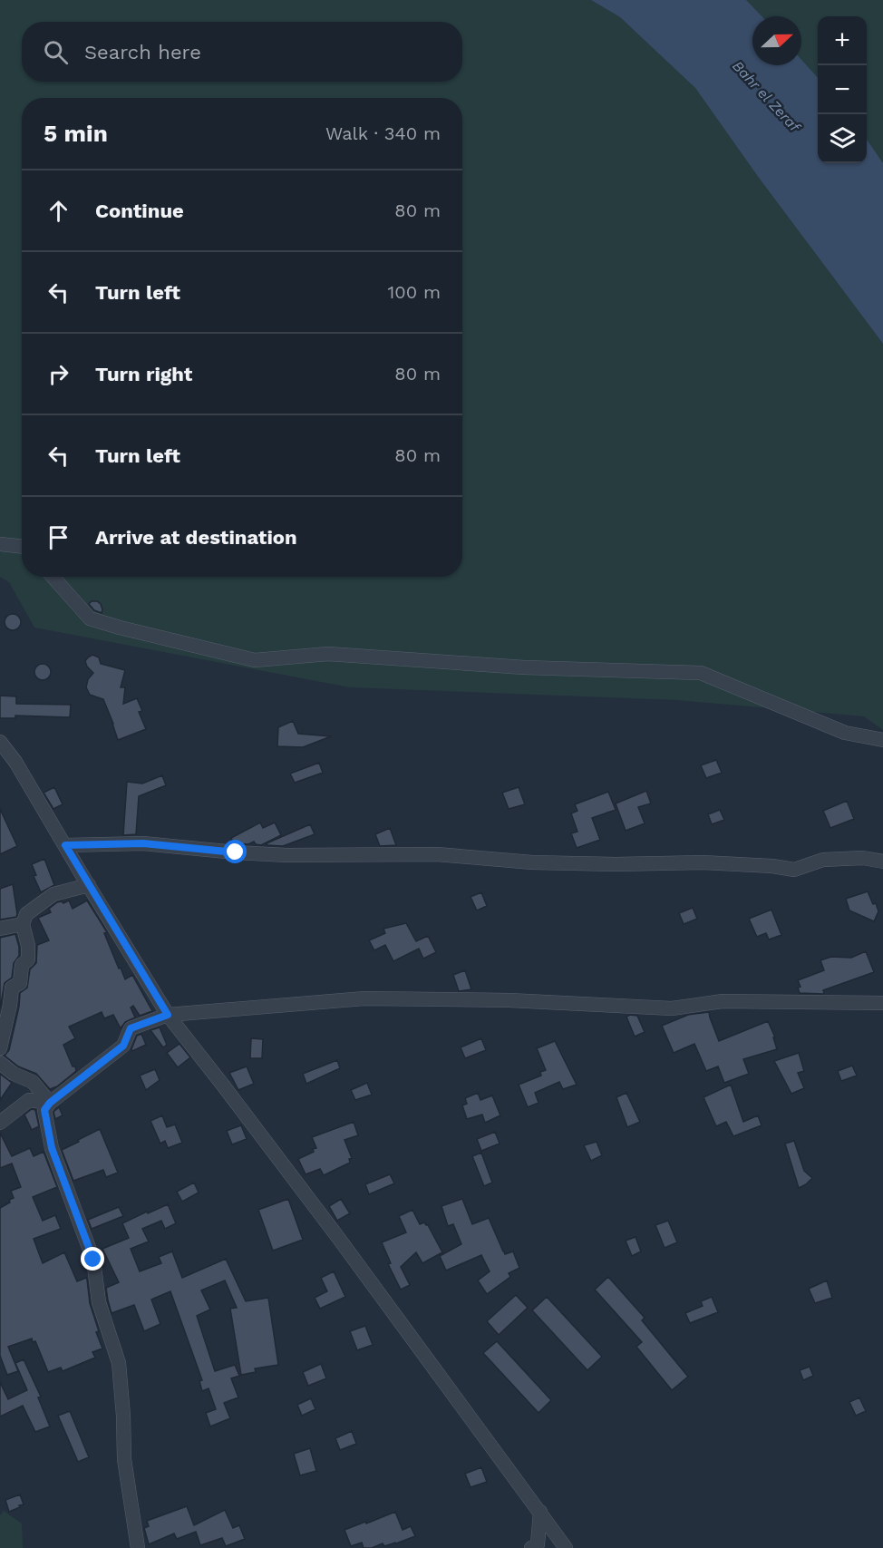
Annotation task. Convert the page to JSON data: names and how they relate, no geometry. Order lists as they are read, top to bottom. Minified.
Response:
{"water":["Bahr el Zeraf"],"north":"right","page":{"map_buttons":["+","−"],"search":"Search here","heading":["5 min","Walk · 340 m"],"list":[["Continue","80 m"],["Turn left","100 m"],["Turn right","80 m"],["Turn left","80 m"],"Arrive at destination"]}}
